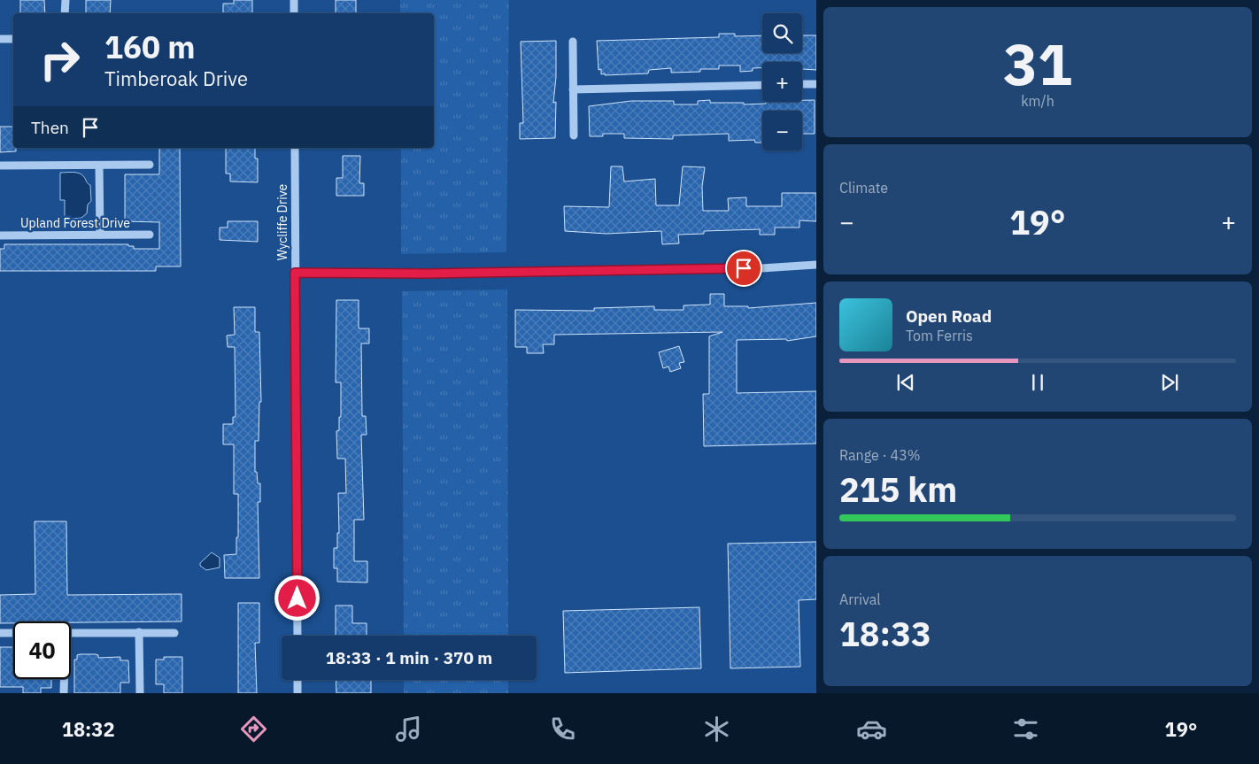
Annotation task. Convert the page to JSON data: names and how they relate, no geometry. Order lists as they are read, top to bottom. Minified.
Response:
{"streets":{"street":["Wycliffe Drive","Upland Forest Drive"]},"page":{"tile":[["31","km/h"],"Climate",["Range · 43%","215 km"],["Arrival","18:33"]],"map_buttons":["+","−"],"turn":["160 m","Timberoak Drive"],"then":"Then","heat":["−","19°","+"],"song":["Open Road","Tom Ferris"],"limit":"40","trip":"18:33 · 1 min · 370 m","tabs":["18:32","19°"]}}
